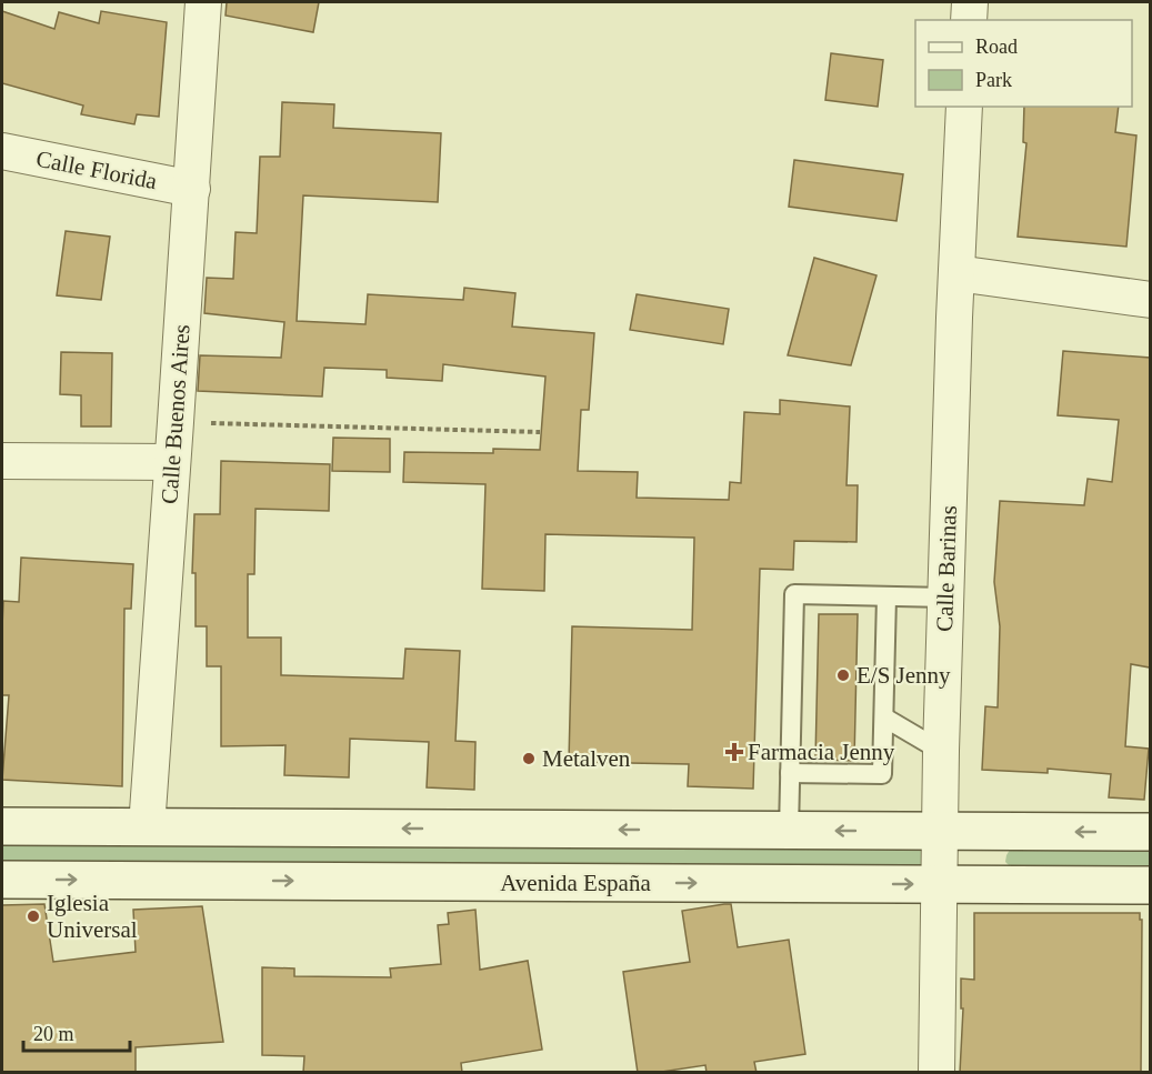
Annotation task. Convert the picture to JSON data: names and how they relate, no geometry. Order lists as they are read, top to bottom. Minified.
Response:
{"streets":{"main road":["Avenida España"],"street":["Calle Florida","Calle Buenos Aires","Calle Barinas"]},"crossings":[["Calle Florida","Calle Buenos Aires"],["Calle Barinas","Avenida España"]],"places":{"other":["E/S Jenny","Metalven","Iglesia Universal"],"health":["Farmacia Jenny"]},"legend":["Road","Park"],"scale_bar":"20 m"}
